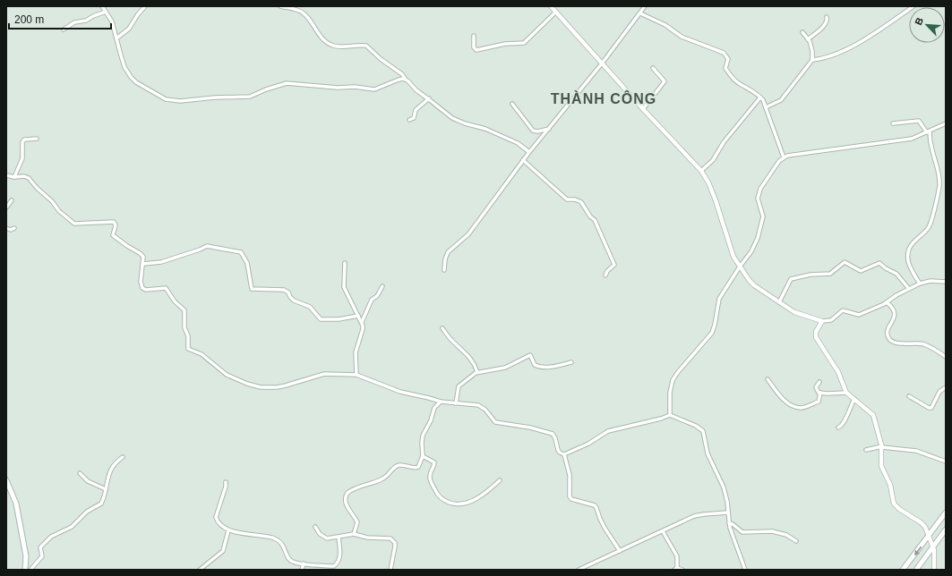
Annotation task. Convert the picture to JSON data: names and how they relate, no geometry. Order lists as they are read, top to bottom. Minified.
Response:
{"districts":["THÀNH CÔNG"],"scale_bar":"200 m","north":"top left"}
